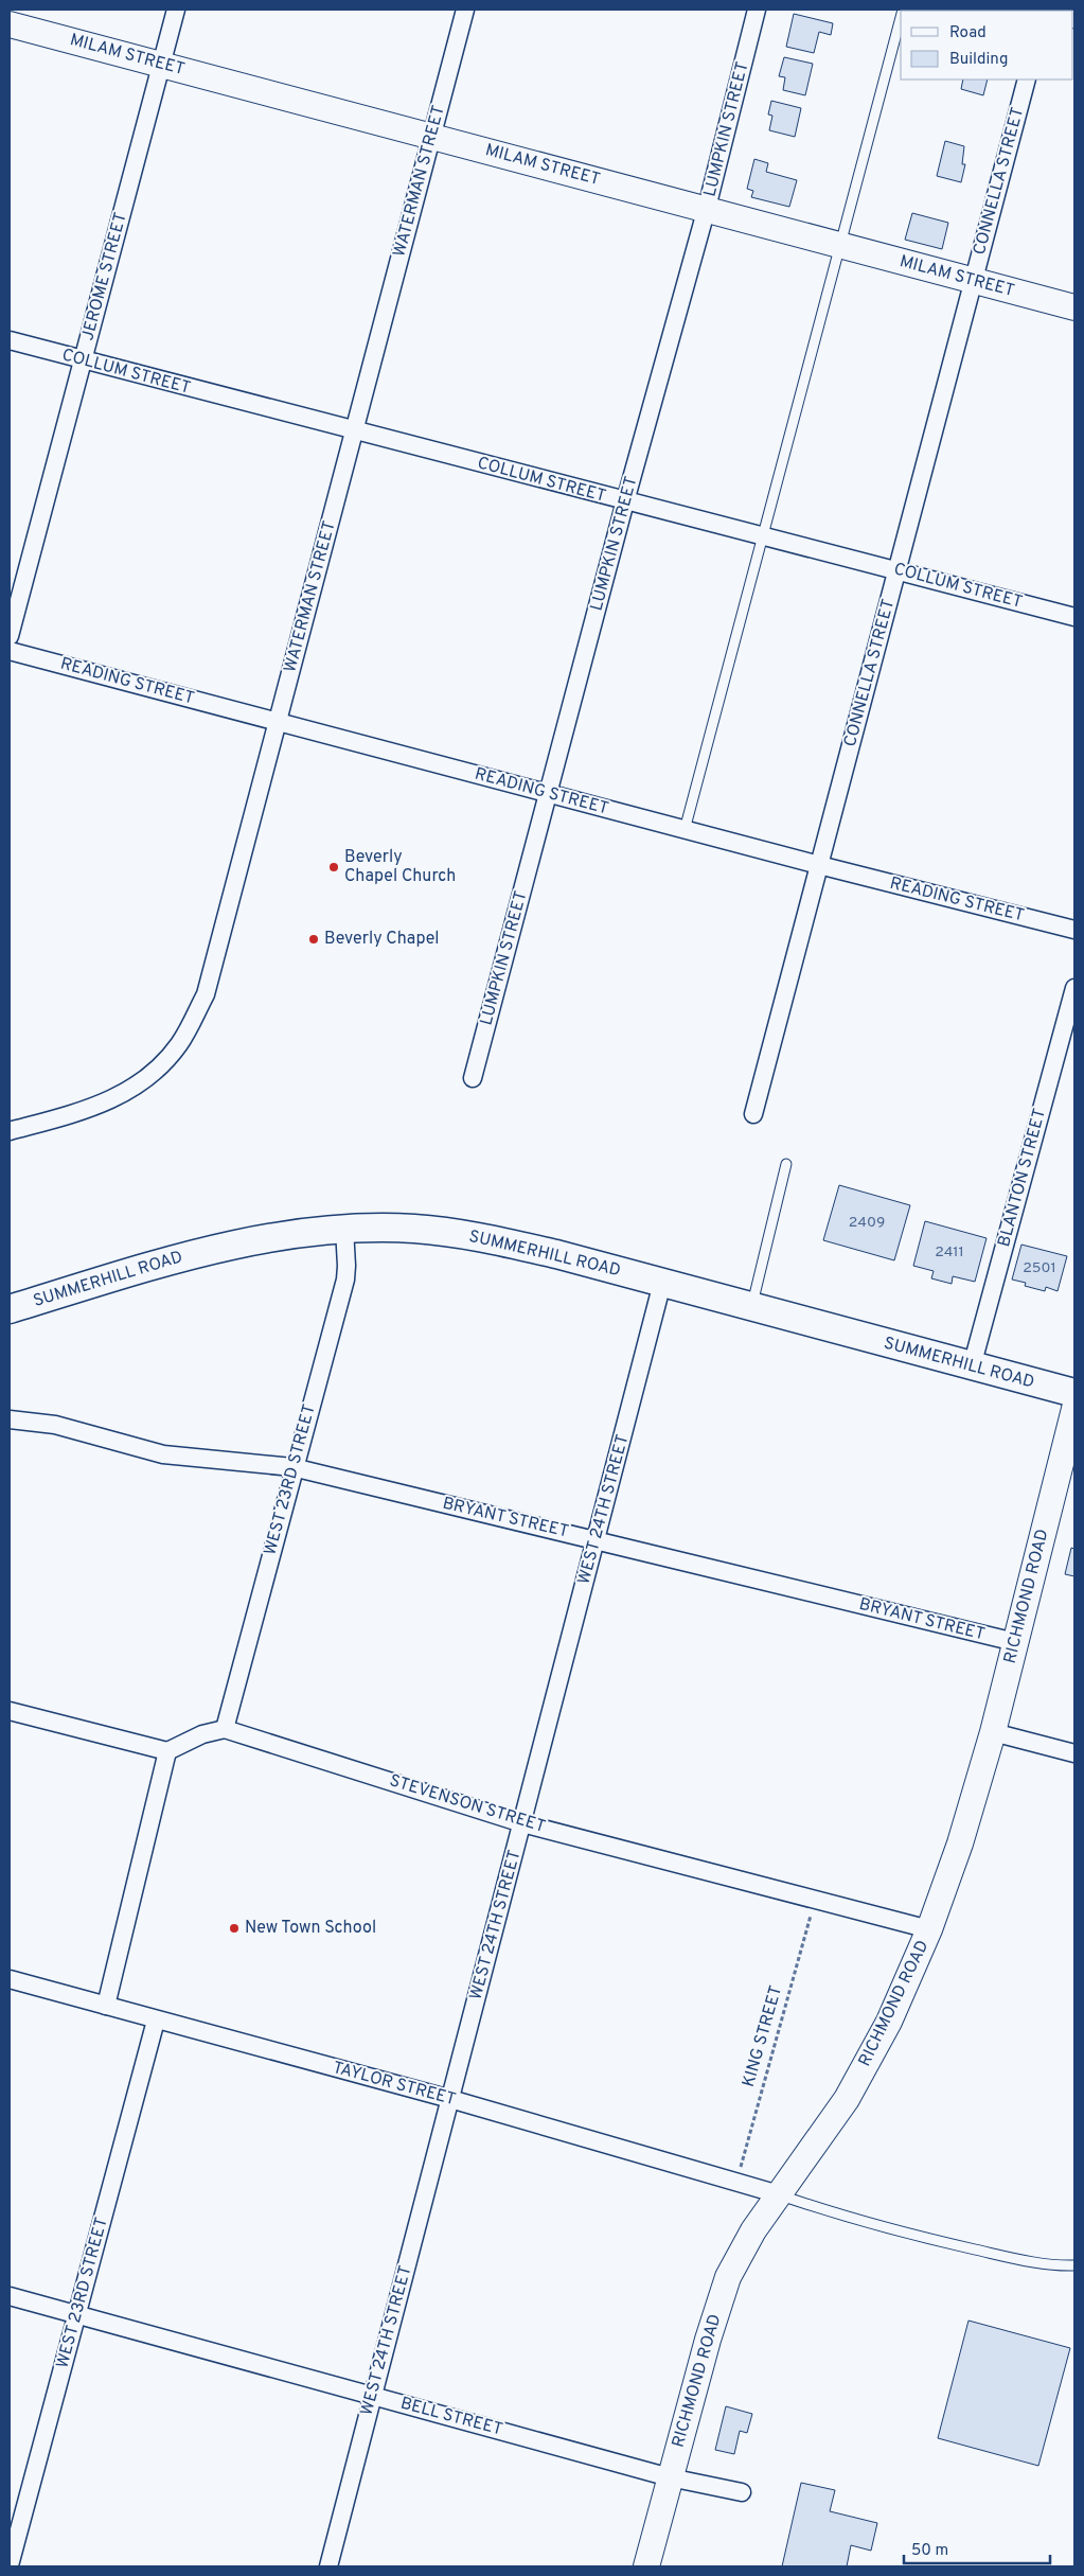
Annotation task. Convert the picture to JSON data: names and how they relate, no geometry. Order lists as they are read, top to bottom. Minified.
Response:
{"streets":{"main road":["SUMMERHILL ROAD"],"street":["MILAM STREET","LUMPKIN STREET","WATERMAN STREET","CONNELLA STREET","JEROME STREET","COLLUM STREET","READING STREET","BLANTON STREET","WEST 23RD STREET","WEST 24TH STREET","BRYANT STREET","RICHMOND ROAD","STEVENSON STREET","TAYLOR STREET","BELL STREET"],"path":["KING STREET"]},"crossings":[["MILAM STREET","LUMPKIN STREET"],["MILAM STREET","WATERMAN STREET"],["MILAM STREET","CONNELLA STREET"],["MILAM STREET","JEROME STREET"],["LUMPKIN STREET","COLLUM STREET"],["LUMPKIN STREET","READING STREET"],["WATERMAN STREET","COLLUM STREET"],["WATERMAN STREET","READING STREET"],["CONNELLA STREET","COLLUM STREET"],["CONNELLA STREET","READING STREET"],["JEROME STREET","COLLUM STREET"],["BLANTON STREET","SUMMERHILL ROAD"],["SUMMERHILL ROAD","WEST 23RD STREET"],["SUMMERHILL ROAD","WEST 24TH STREET"],["WEST 23RD STREET","BRYANT STREET"],["WEST 23RD STREET","STEVENSON STREET"],["WEST 23RD STREET","TAYLOR STREET"],["WEST 23RD STREET","BELL STREET"],["WEST 24TH STREET","BRYANT STREET"],["WEST 24TH STREET","STEVENSON STREET"],["WEST 24TH STREET","TAYLOR STREET"],["WEST 24TH STREET","BELL STREET"],["BRYANT STREET","RICHMOND ROAD"],["RICHMOND ROAD","STEVENSON STREET"],["RICHMOND ROAD","TAYLOR STREET"],["RICHMOND ROAD","BELL STREET"],["STEVENSON STREET","KING STREET"],["KING STREET","TAYLOR STREET"]],"places":["Beverly Chapel Church","Beverly Chapel","New Town School"],"house_numbers":["2409","2411","2501"],"legend":["Road","Building"],"scale_bar":"50 m"}
